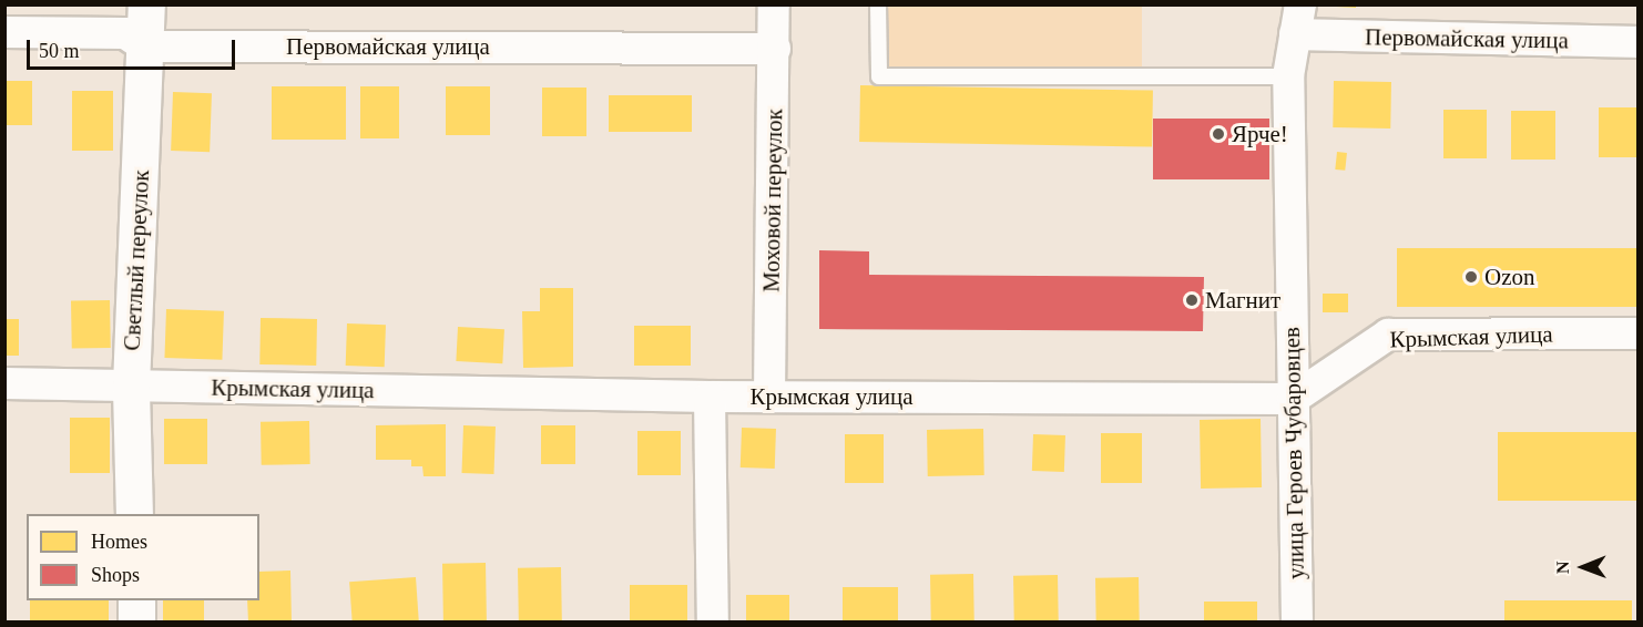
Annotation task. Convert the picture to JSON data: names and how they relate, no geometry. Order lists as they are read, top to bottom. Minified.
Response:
{"streets":{"street":["Первомайская улица","Моховой переулок","Светлый переулок","Крымская улица","улица Героев Чубаровцев"]},"crossings":[["Первомайская улица","Моховой переулок"],["Первомайская улица","Светлый переулок"],["Первомайская улица","улица Героев Чубаровцев"],["Моховой переулок","Крымская улица"],["Светлый переулок","Крымская улица"],["Крымская улица","улица Героев Чубаровцев"]],"places":["Ярче!","Ozon","Магнит"],"legend":["Homes","Shops"],"scale_bar":"50 m","north":"left"}
